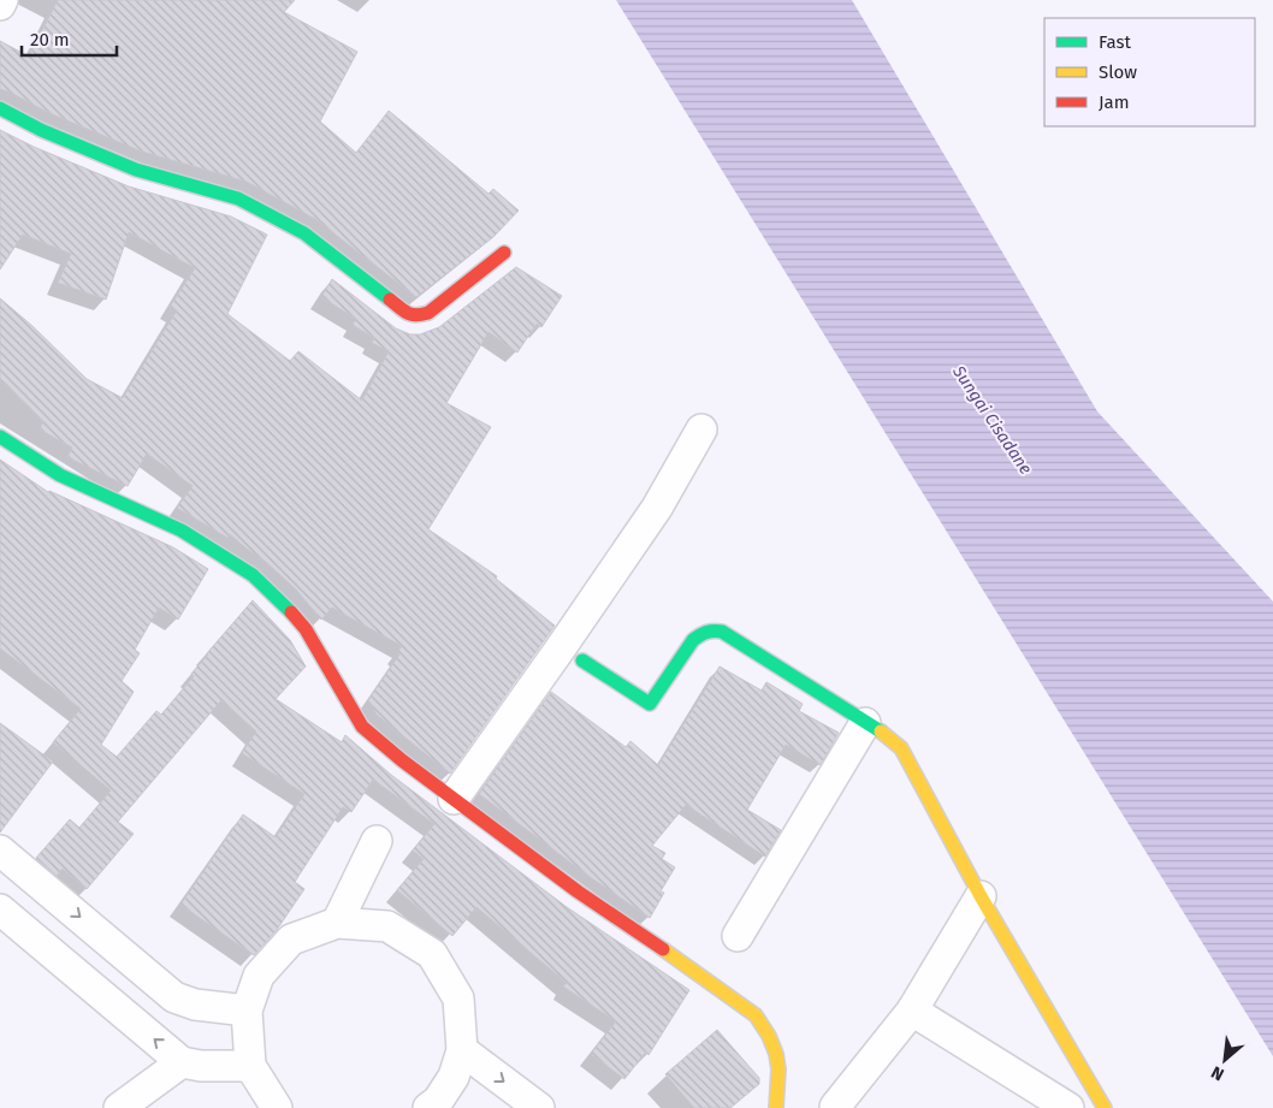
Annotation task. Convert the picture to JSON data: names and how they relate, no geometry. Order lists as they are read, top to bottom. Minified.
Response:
{"water":["Sungai Cisadane"],"legend":["Fast","Slow","Jam"],"scale_bar":"20 m","north":"bottom left"}
